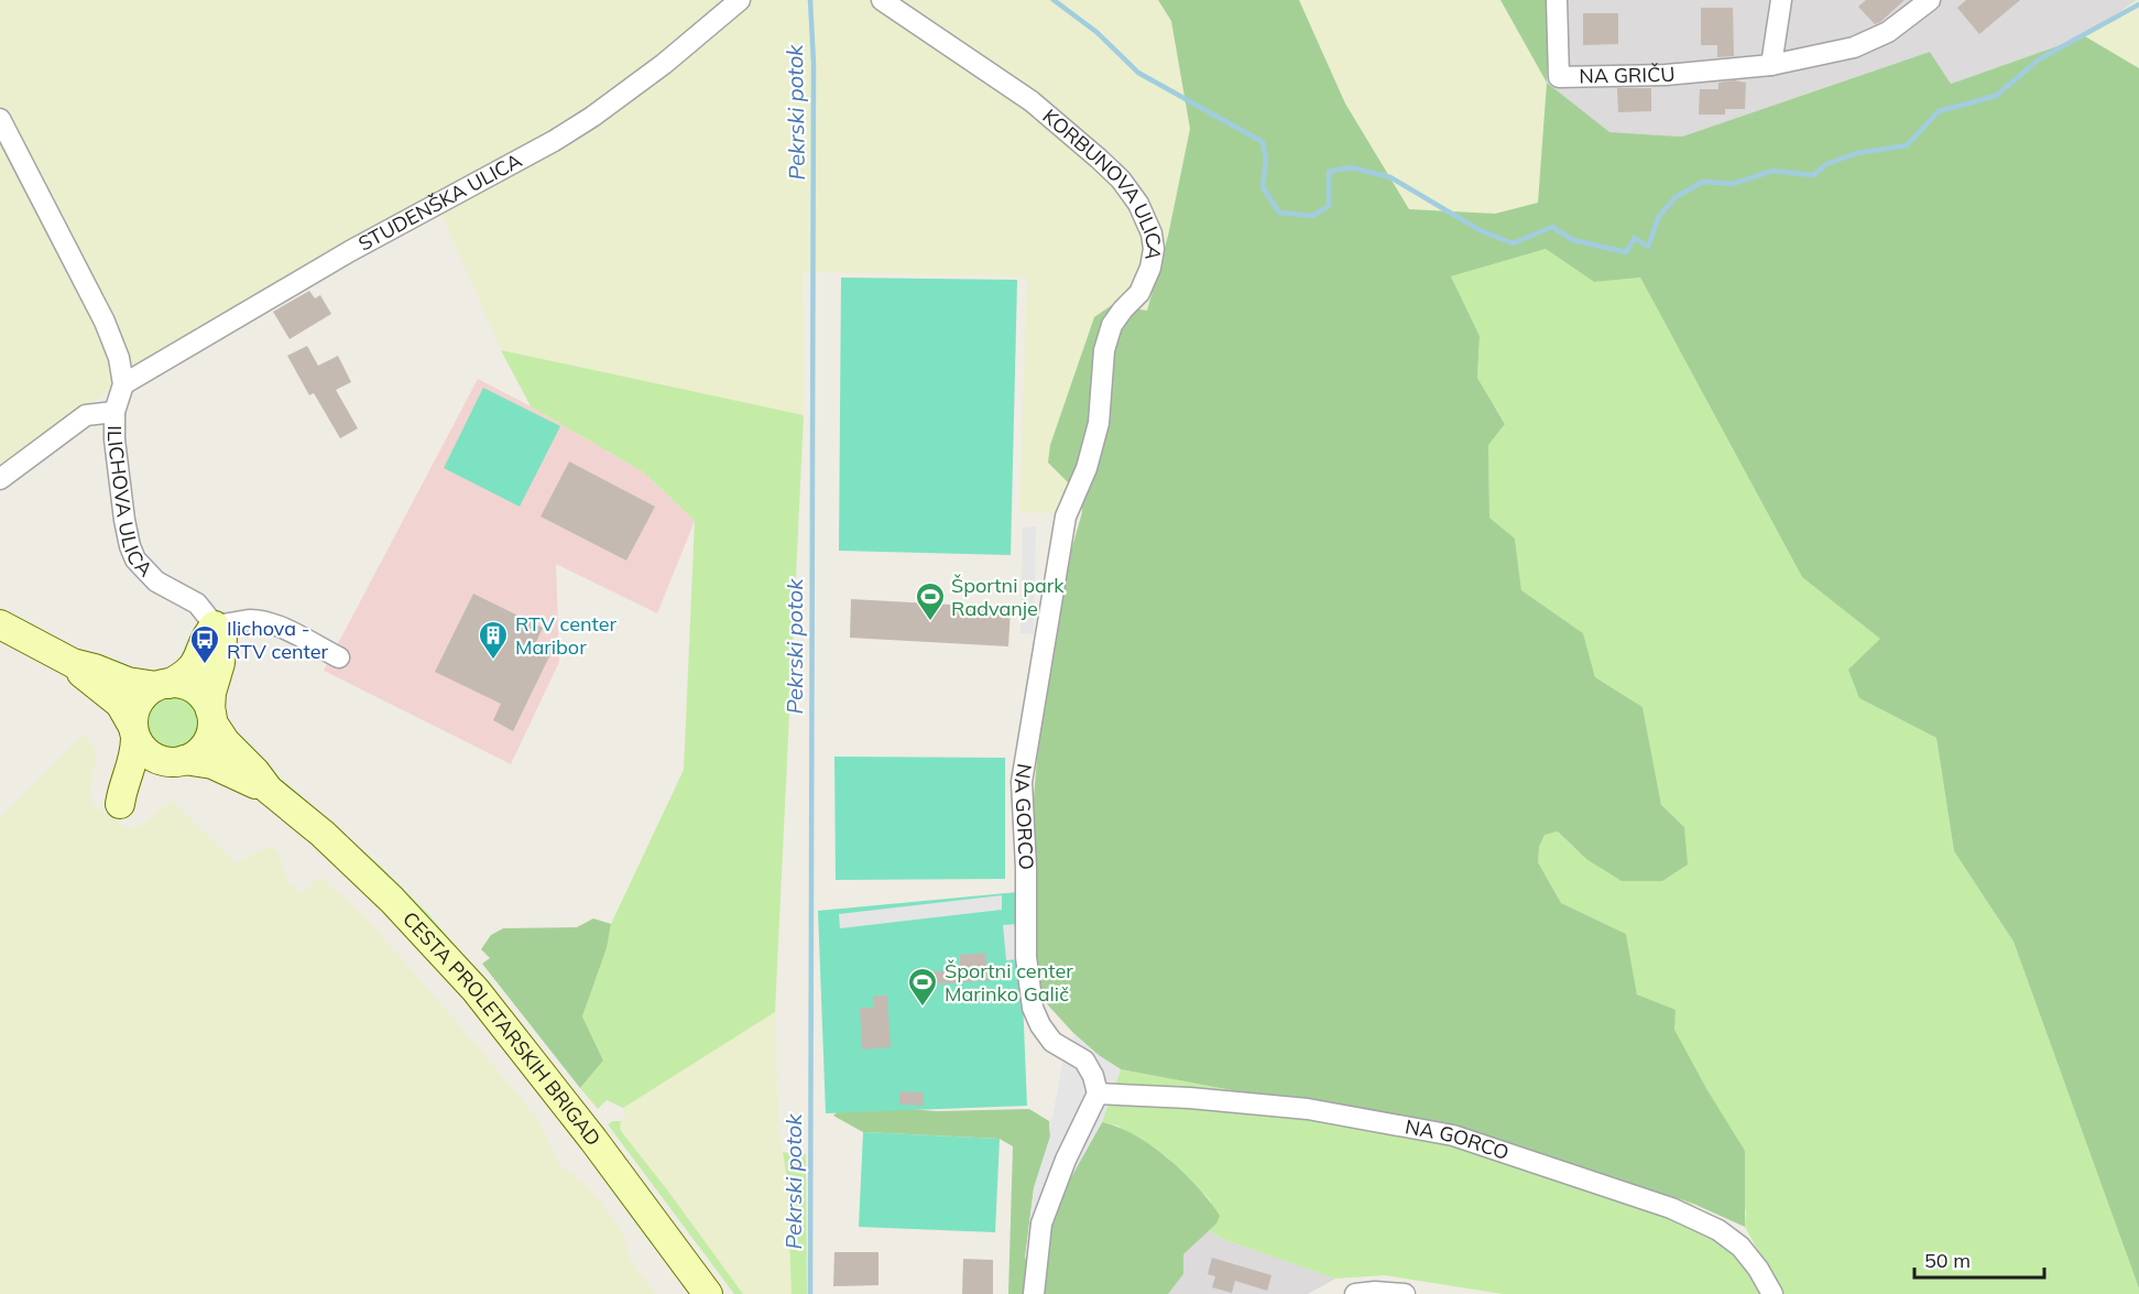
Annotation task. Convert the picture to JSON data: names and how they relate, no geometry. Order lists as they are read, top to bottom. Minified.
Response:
{"streets":{"main road":["CESTA PROLETARSKIH BRIGAD"],"street":["NA GRIČU","KORBUNOVA ULICA","STUDENŠKA ULICA","ILICHOVA ULICA","NA GORCO"]},"crossings":[["KORBUNOVA ULICA","NA GORCO"],["STUDENŠKA ULICA","ILICHOVA ULICA"]],"water":["Pekrski potok"],"places":{"sports":["Športni park Radvanje","Športni center Marinko Galič"],"building":["RTV center Maribor"],"bus stop":["Ilichova - RTV center"]},"scale_bar":"50 m"}
